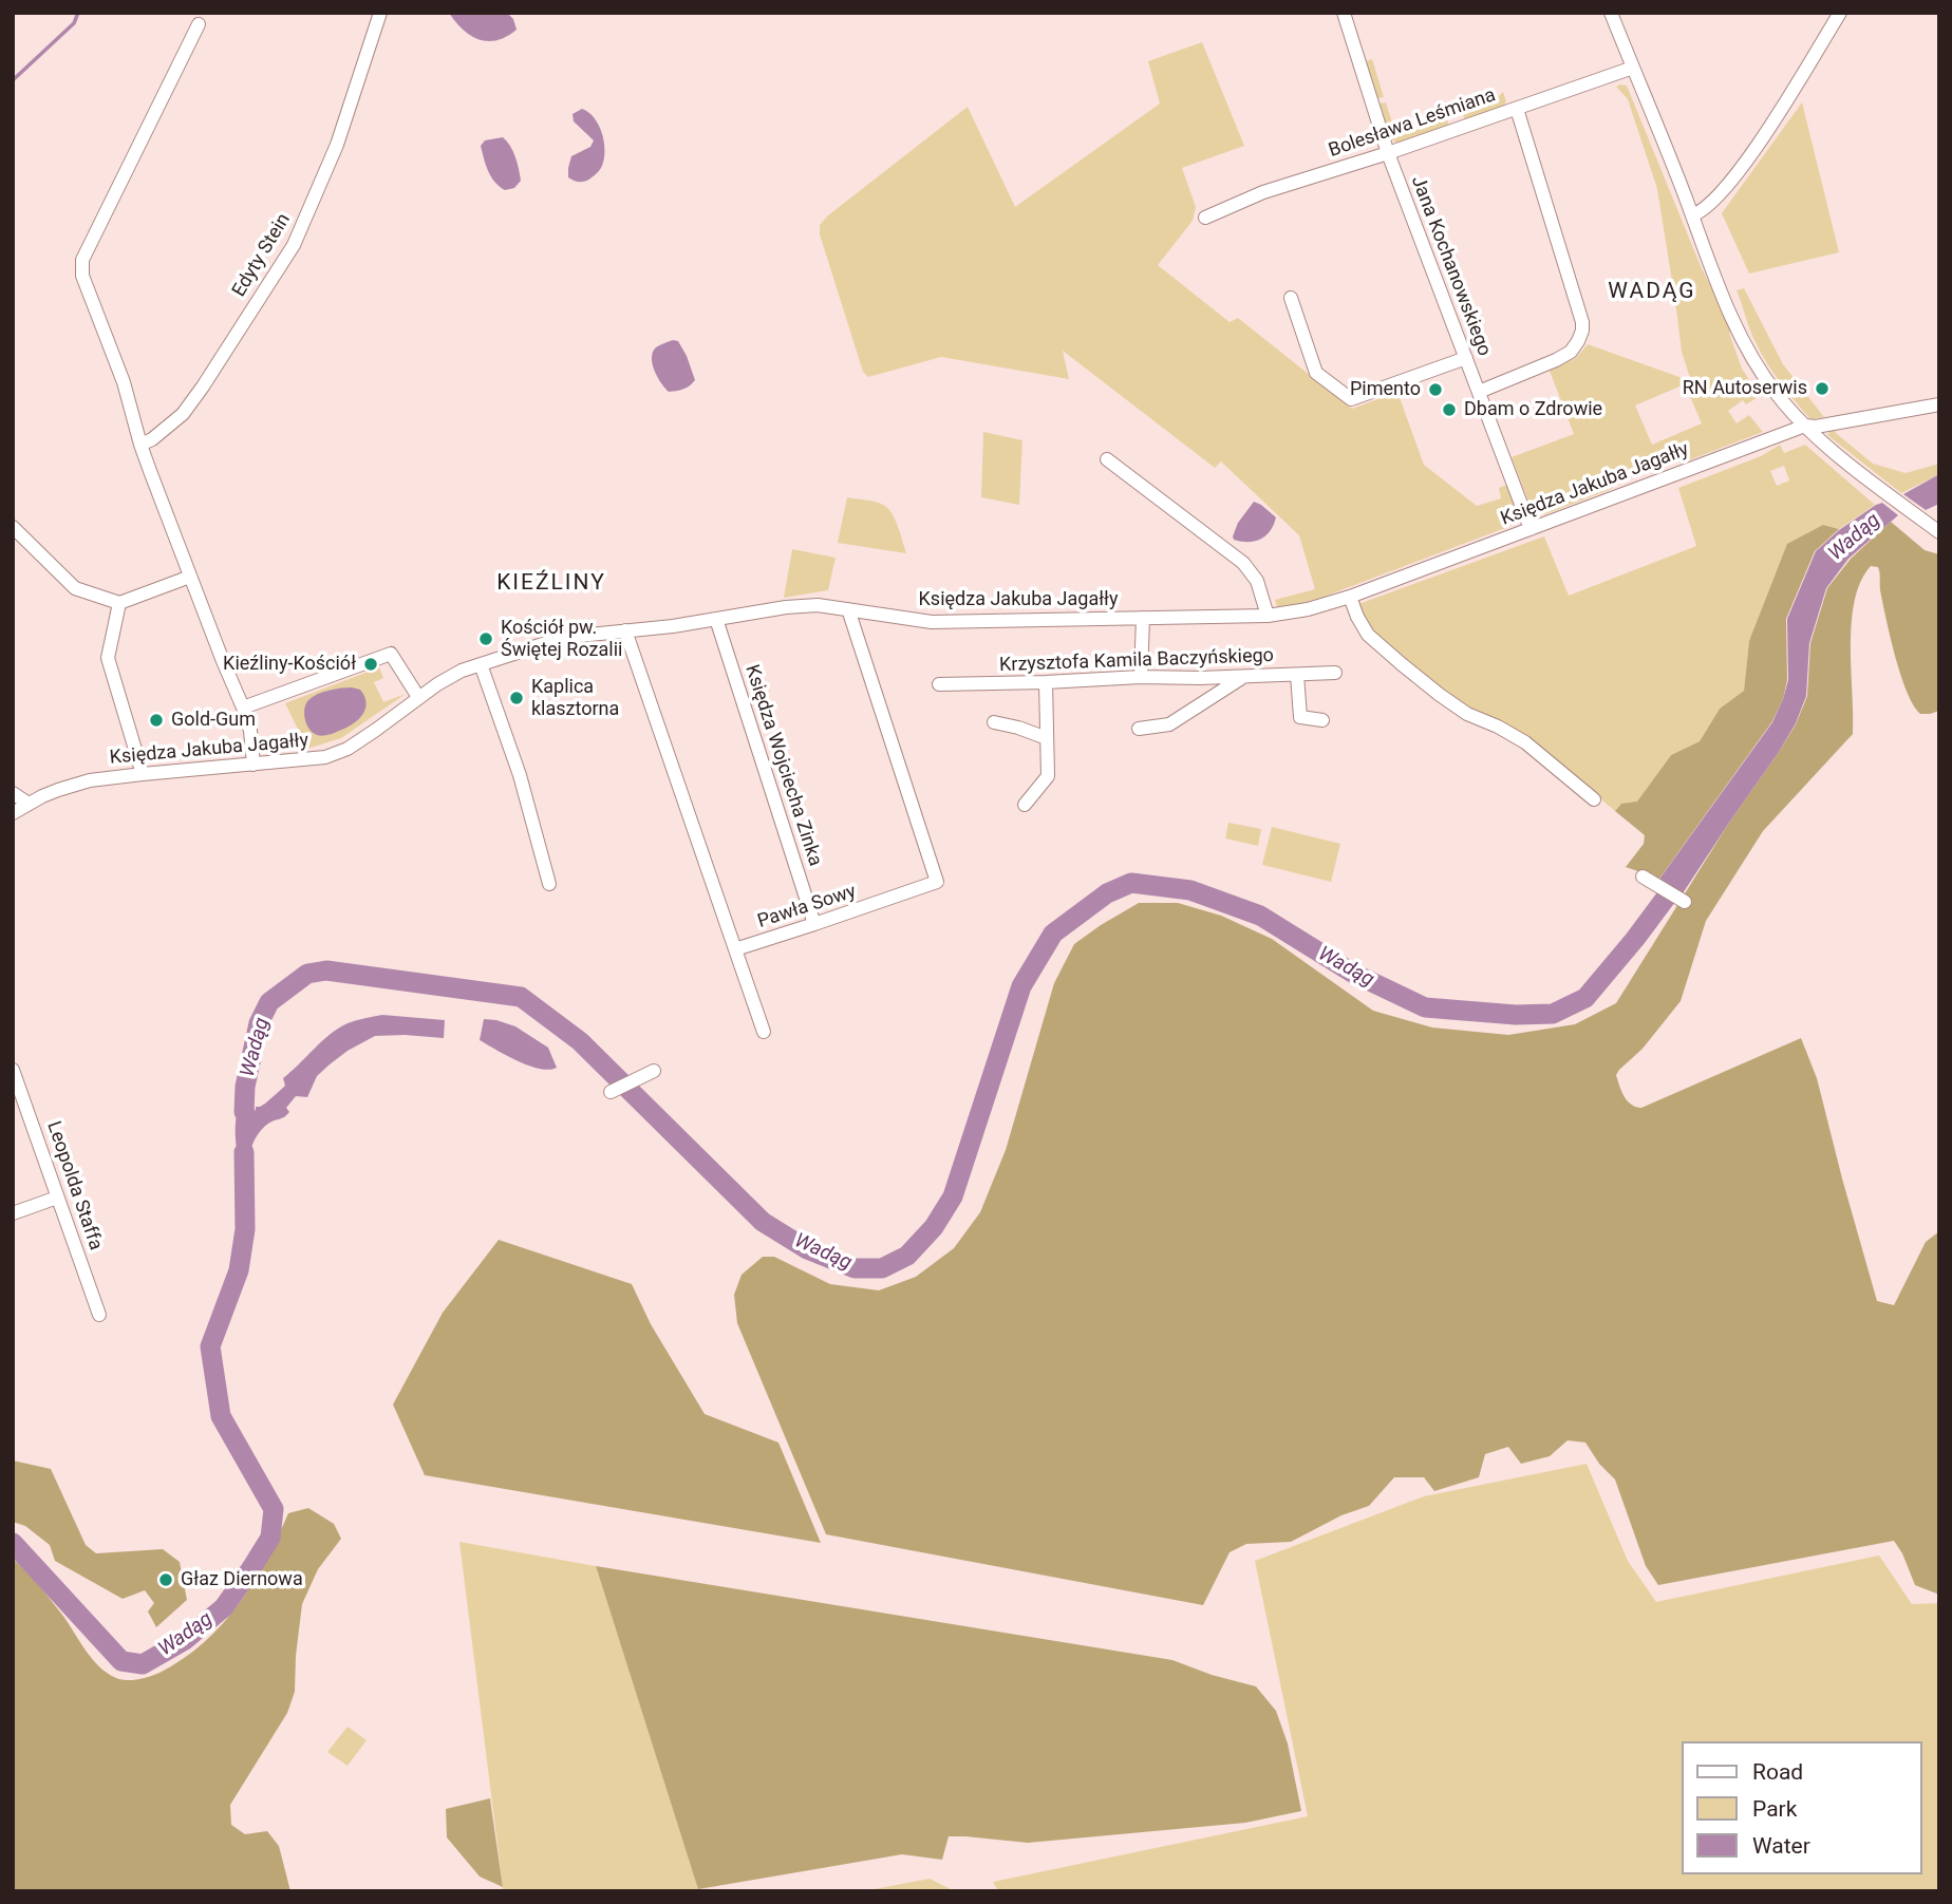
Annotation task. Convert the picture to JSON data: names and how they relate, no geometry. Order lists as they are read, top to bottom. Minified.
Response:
{"streets":{"street":["Bolesława Leśmiana","Edyty Stein","Jana Kochanowskiego","Księdza Jakuba Jagałły","Krzysztofa Kamila Baczyńskiego","Księdza Wojciecha Zinka","Pawła Sowy","Leopolda Staffa"]},"crossings":[["Bolesława Leśmiana","Jana Kochanowskiego"],["Jana Kochanowskiego","Księdza Jakuba Jagałły"],["Księdza Jakuba Jagałły","Księdza Wojciecha Zinka"],["Księdza Jakuba Jagałły","Pawła Sowy"],["Księdza Wojciecha Zinka","Pawła Sowy"]],"districts":["WADĄG","KIEŹLINY"],"water":["Wadąg"],"places":["RN Autoserwis","Pimento","Dbam o Zdrowie","Kościół pw. Świętej Rozalii","Kieźliny-Kościół","Kaplica klasztorna","Gold-Gum","Głaz Diernowa"],"legend":["Road","Park","Water"]}
